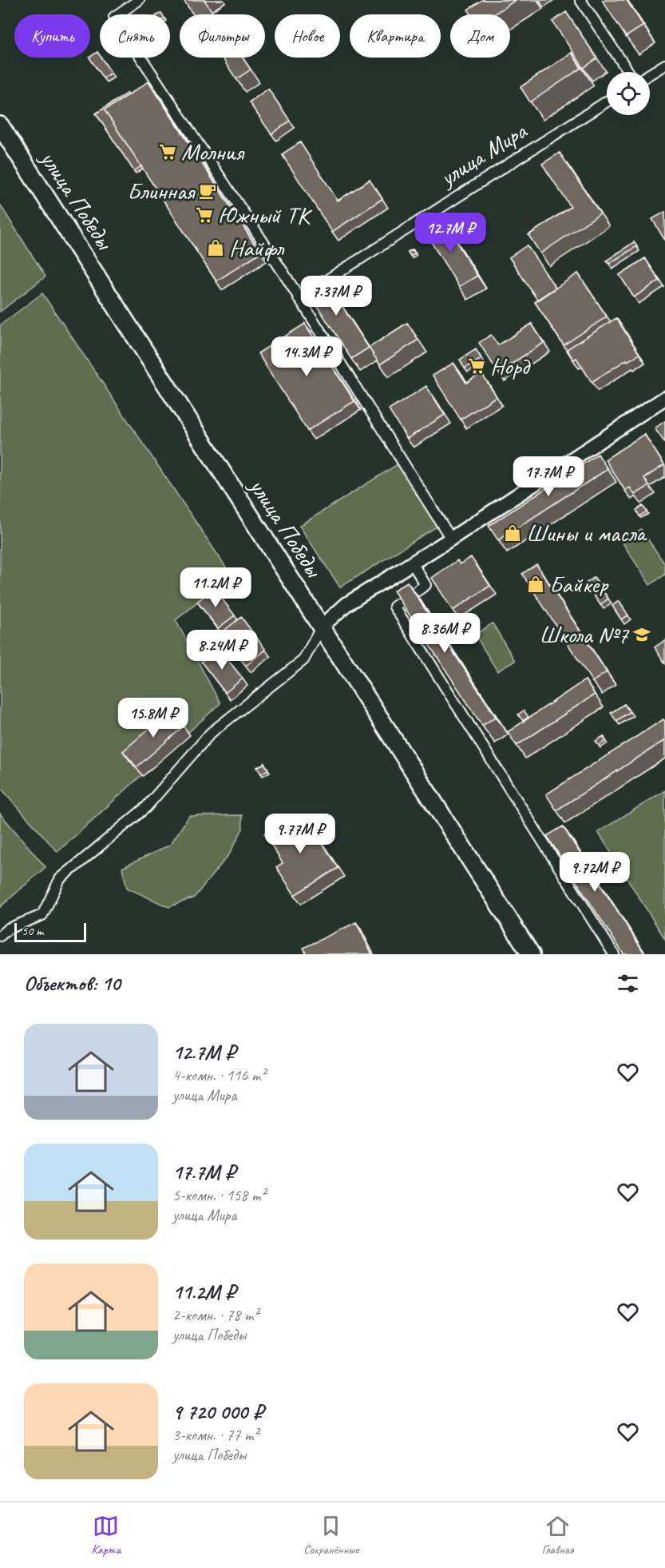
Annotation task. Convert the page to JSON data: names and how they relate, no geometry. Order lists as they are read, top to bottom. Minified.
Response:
{"streets":{"highway":["улица Победы"],"street":["улица Мира"]},"places":{"supermarket":["Молния","Южный ТК","Норд"],"cafe":["Блинная"],"shop":["Найфл","Шины и масла","Байкер"],"school or university":["Школа №7"]},"scale_bar":"50 m","page":{"chip":["Купить","Снять","Фильтры","Новое","Квартира","Дом"],"price":["12.7M ₽","7.37M ₽","14.3M ₽","17.7M ₽","11.2M ₽","8.36M ₽","8.24M ₽","15.8M ₽","9.77M ₽","9.72M ₽"],"scale":"50 m","heading":"Объектов: 10","list":[{"name":"12.7M ₽","note":"4-комн. · 116 m² · улица Мира"},{"name":"17.7M ₽","note":"5-комн. · 158 m² · улица Мира"},{"name":"11.2M ₽","note":"2-комн. · 78 m² · улица Победы"},{"name":"9 720 000 ₽","note":"3-комн. · 77 m² · улица Победы"}],"tabs":["Карта","Сохранённые","Главная"]}}
